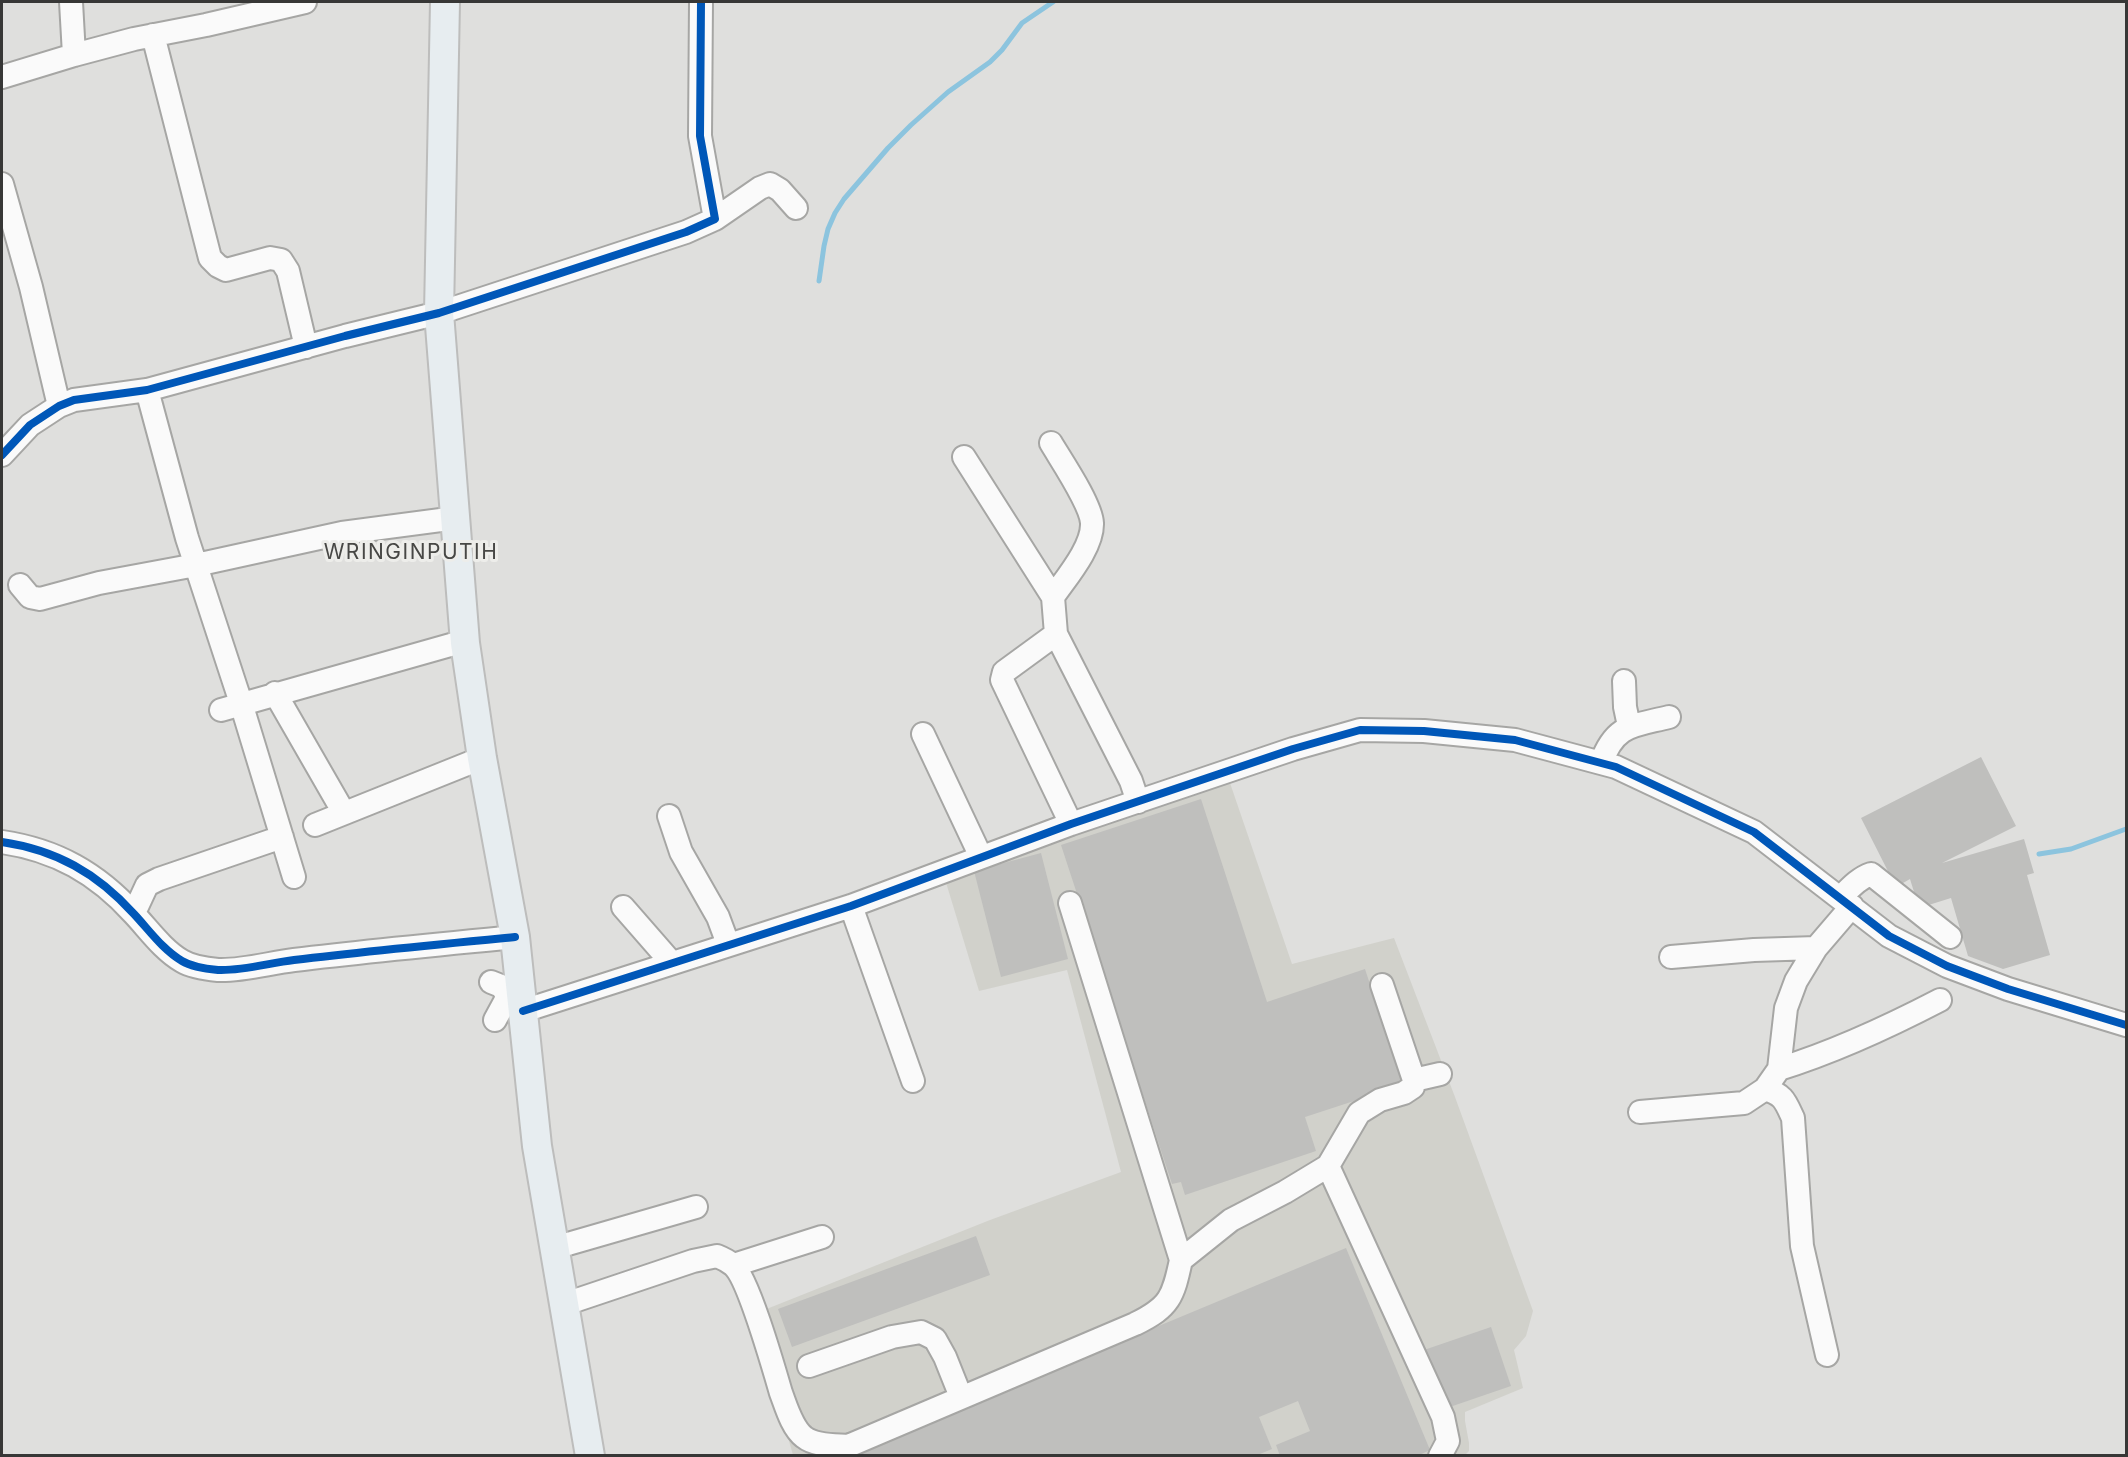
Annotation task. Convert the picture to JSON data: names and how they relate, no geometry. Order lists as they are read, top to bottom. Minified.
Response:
{"districts":["WRINGINPUTIH"]}
